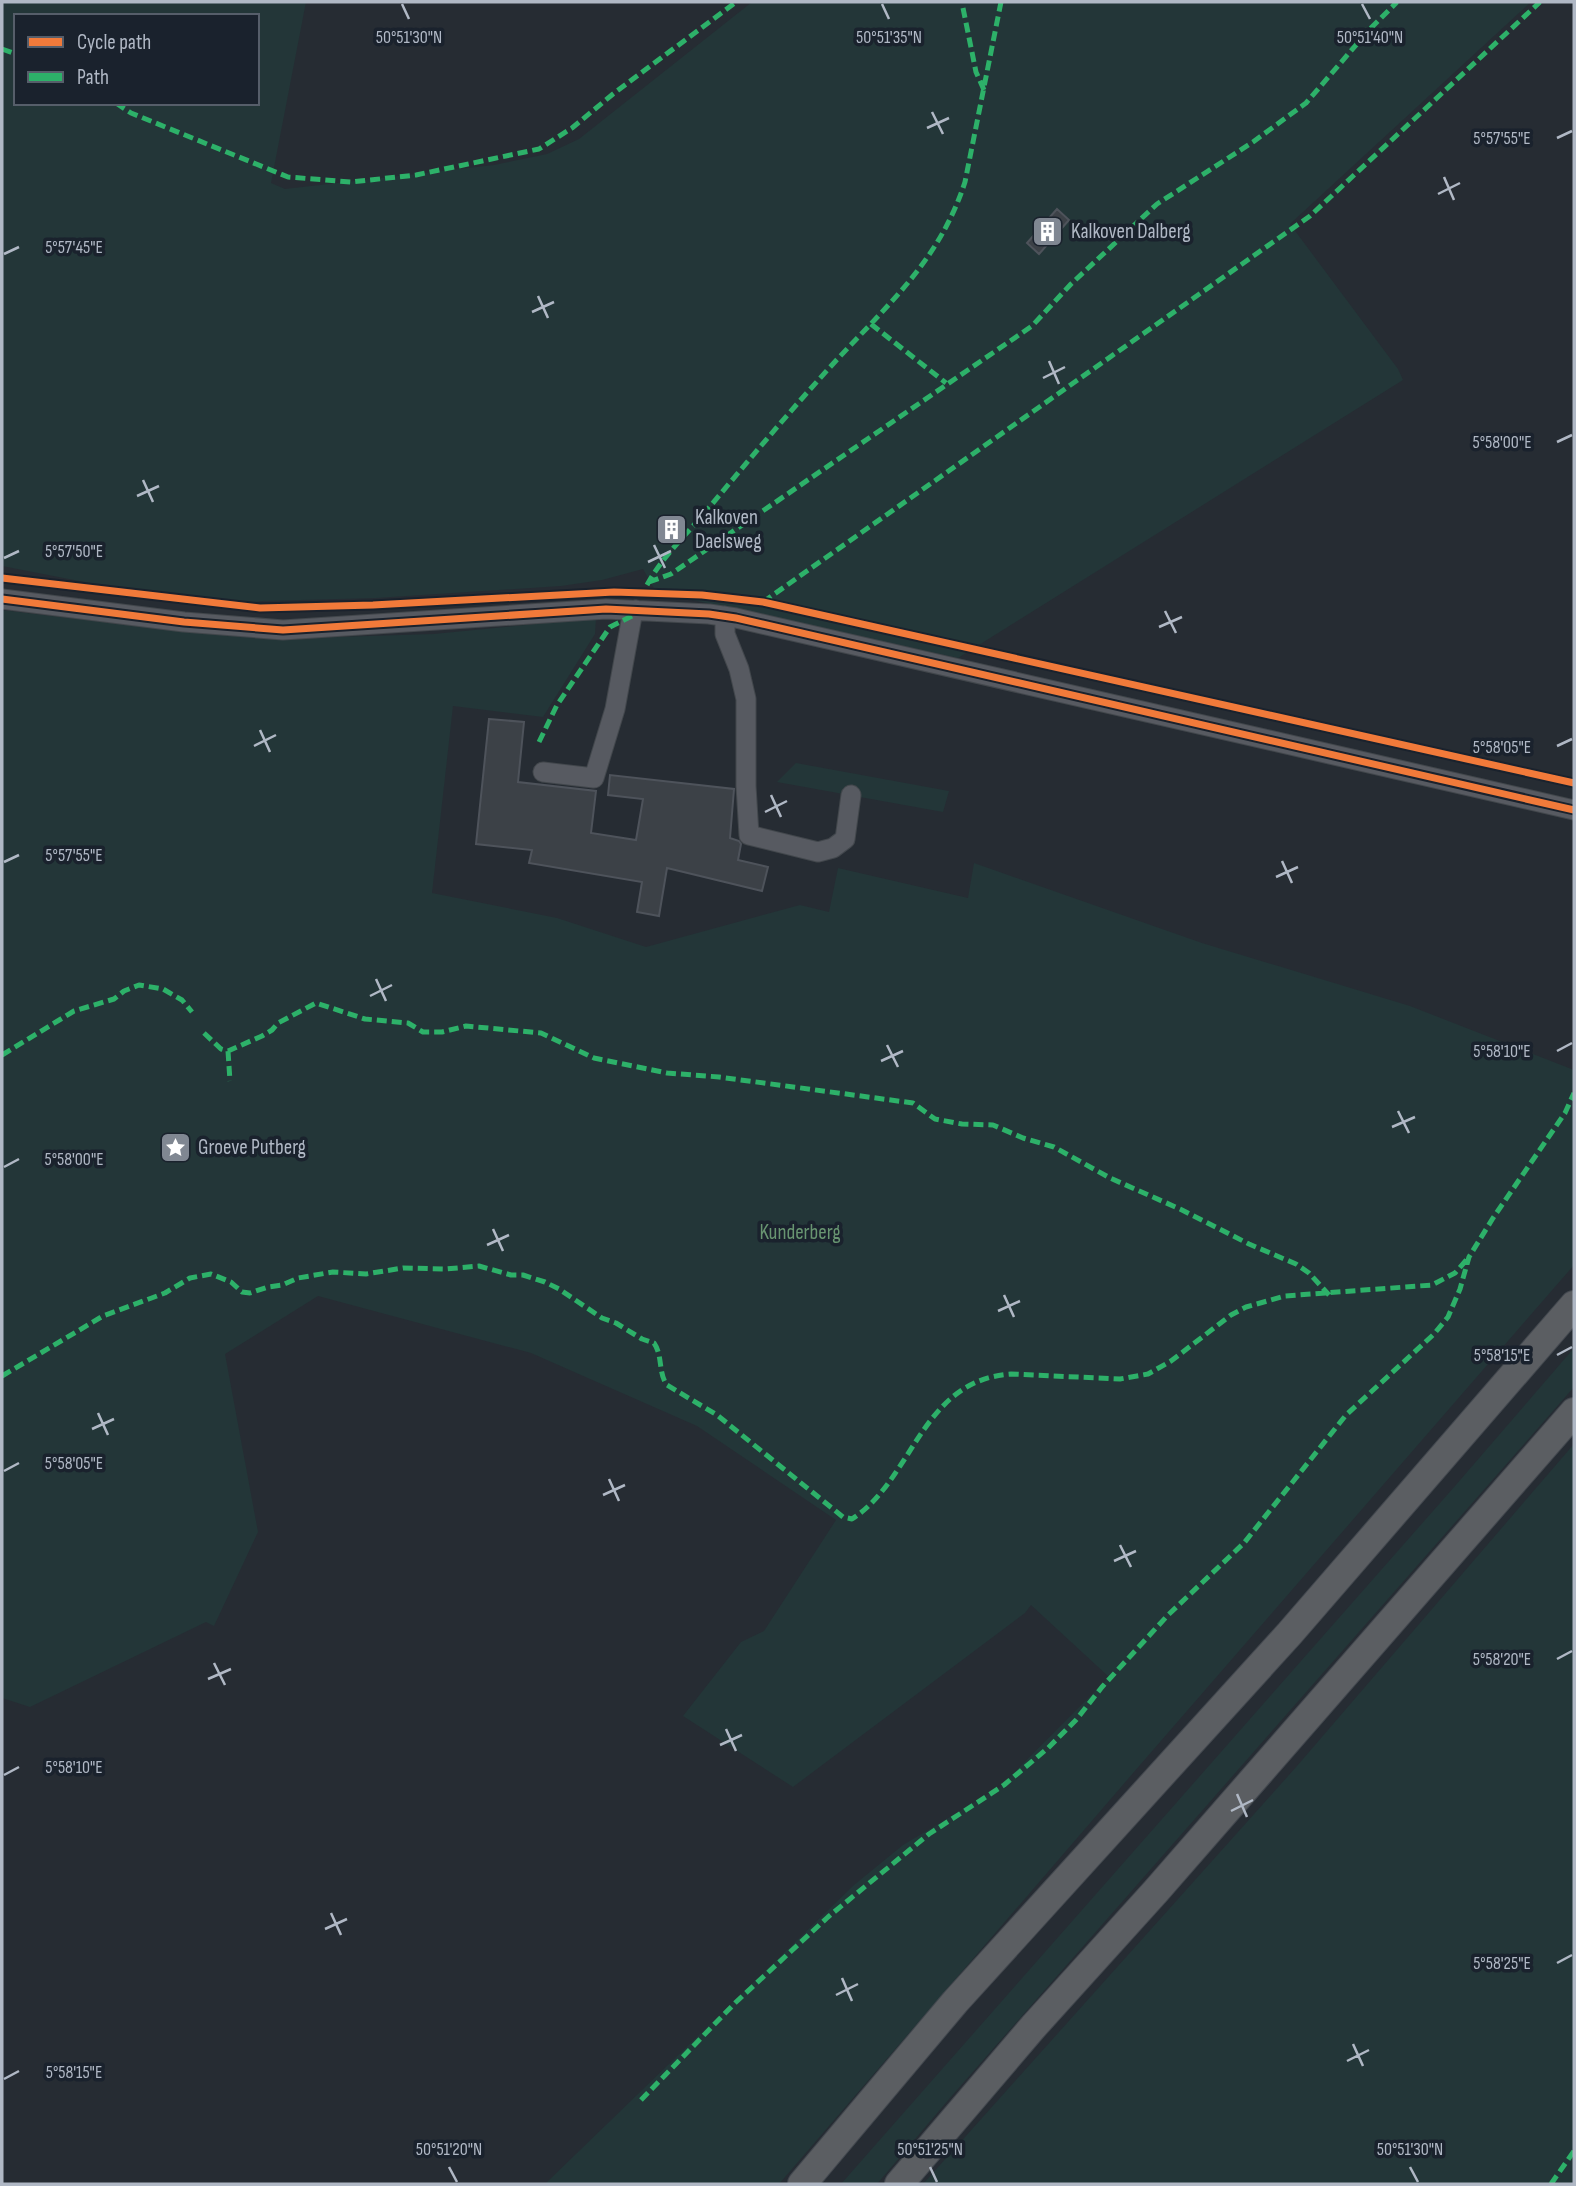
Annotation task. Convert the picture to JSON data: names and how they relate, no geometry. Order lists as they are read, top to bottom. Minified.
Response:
{"parks":["Kunderberg"],"places":{"building":["Kalkoven Dalberg","Kalkoven Daelsweg"],"place":["Groeve Putberg"]},"legend":["Cycle path","Path"],"coordinates":["50°51'30\"N","50°51'35\"N","50°51'40\"N","5°57'55\"E","5°57'45\"E","5°58'00\"E","5°57'50\"E","5°58'05\"E","5°58'10\"E","5°58'15\"E","5°58'20\"E","5°58'25\"E","50°51'20\"N","50°51'25\"N"]}
